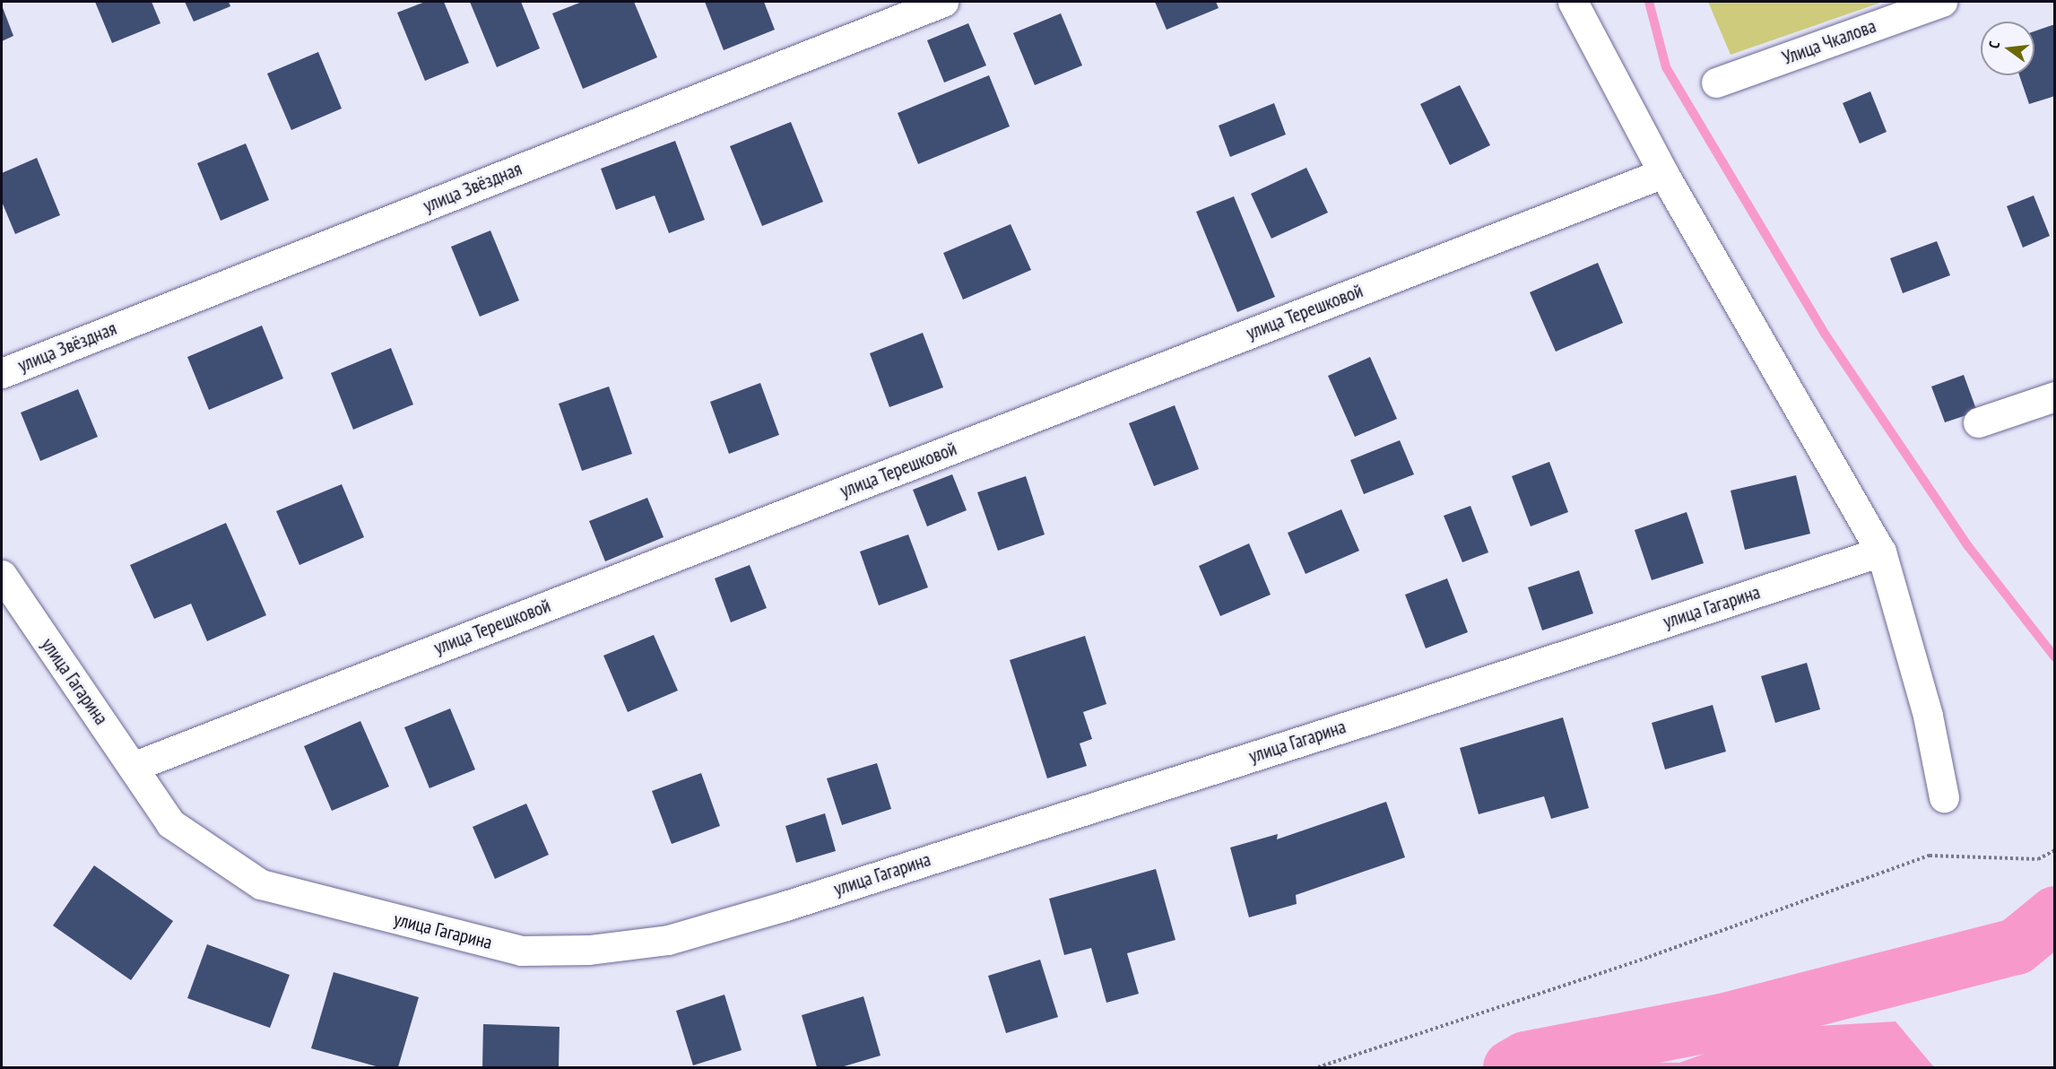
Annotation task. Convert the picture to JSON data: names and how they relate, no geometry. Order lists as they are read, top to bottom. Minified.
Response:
{"streets":{"street":["Улица Чкалова","улица Звёздная","улица Терешковой","улица Гагарина"]},"crossings":[["улица Терешковой","улица Гагарина"]],"north":"left"}
